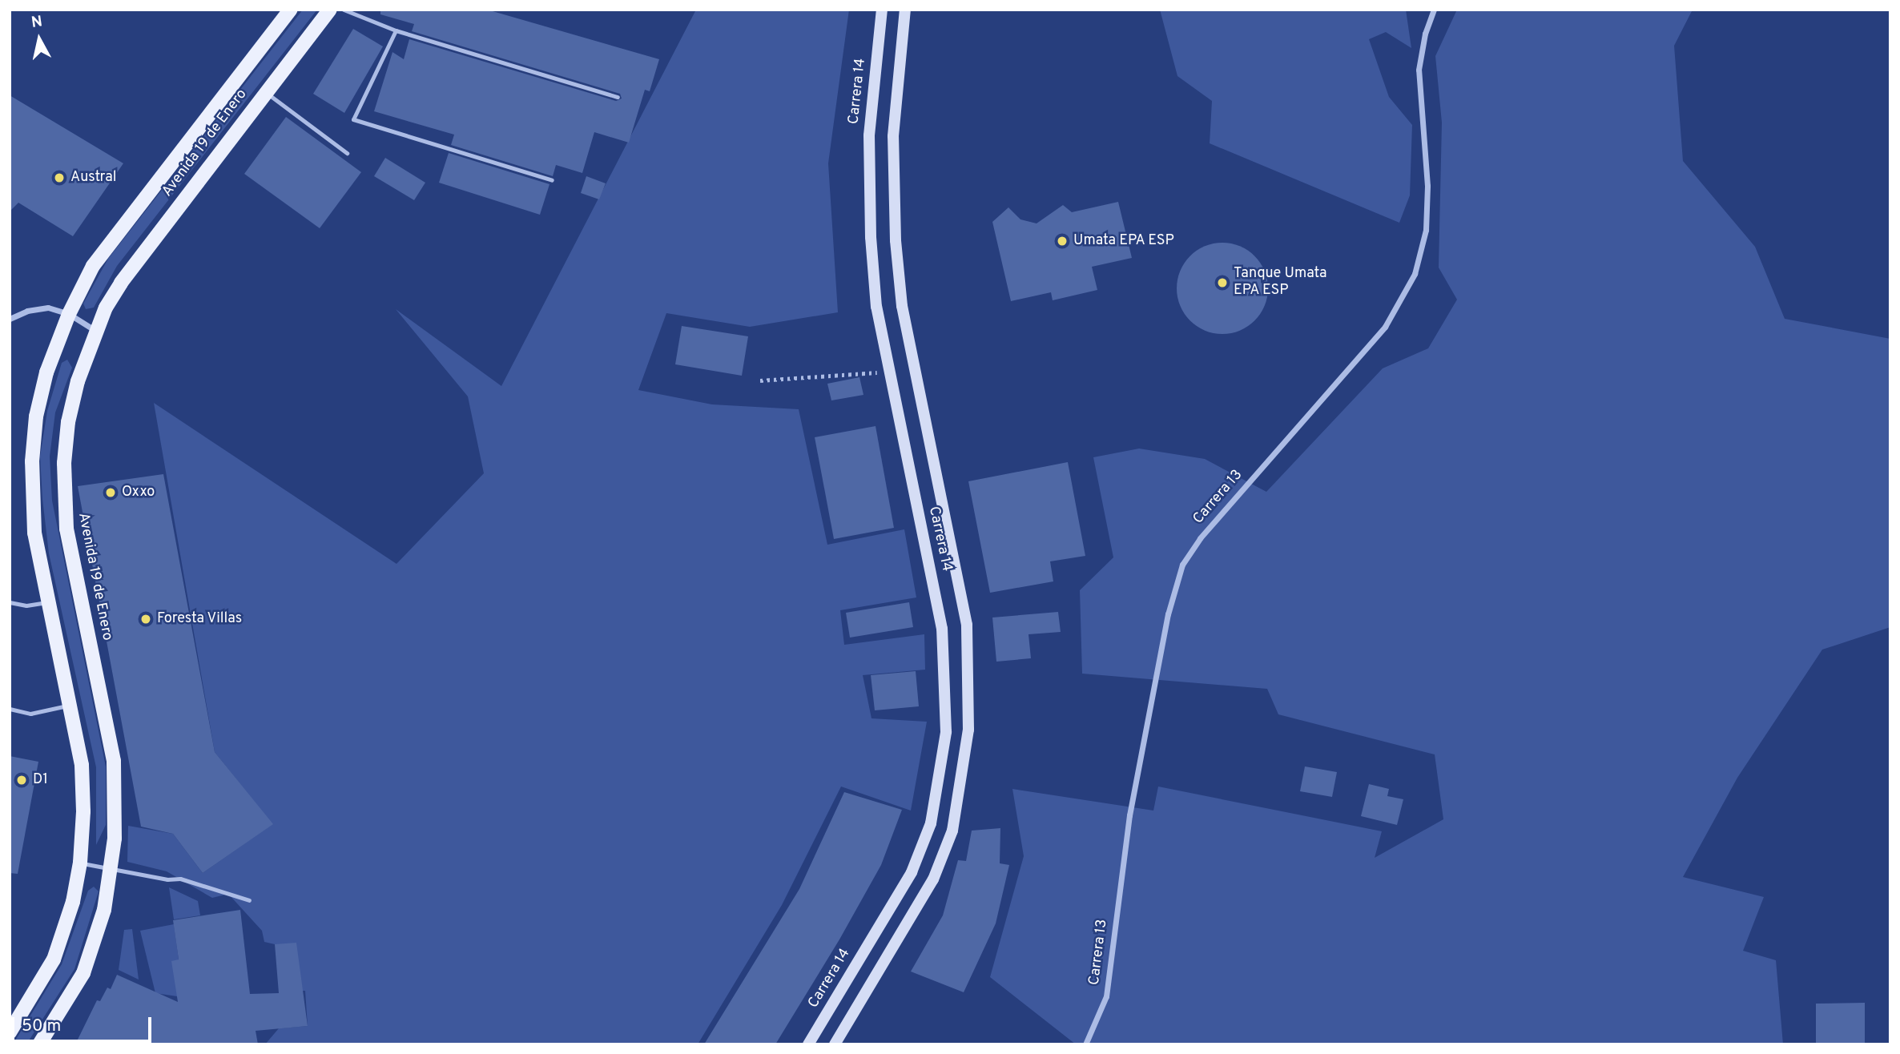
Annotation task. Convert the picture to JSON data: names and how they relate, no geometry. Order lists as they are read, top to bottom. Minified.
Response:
{"streets":{"main road":["Carrera 14","Avenida 19 de Enero"],"street":["Carrera 13"]},"places":["Austral","Umata EPA ESP","Tanque Umata EPA ESP","Oxxo","Foresta Villas","D1"],"scale_bar":"50 m","north":"top"}
